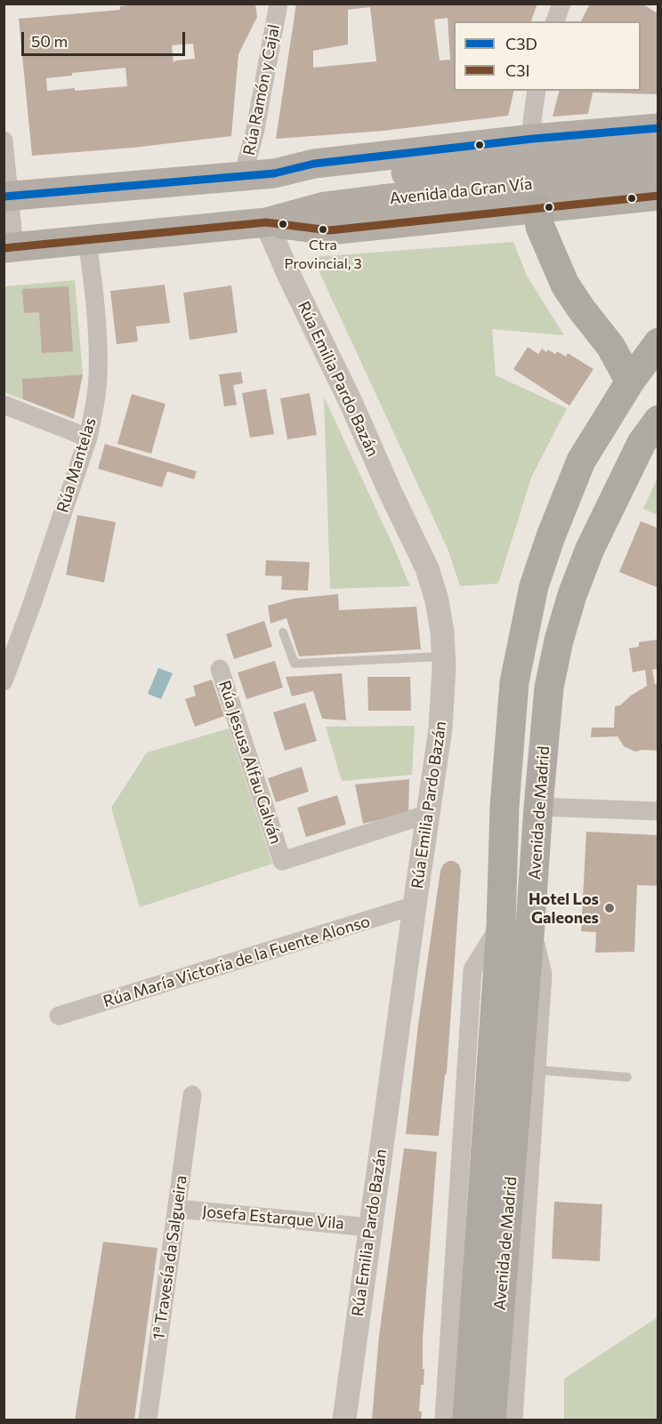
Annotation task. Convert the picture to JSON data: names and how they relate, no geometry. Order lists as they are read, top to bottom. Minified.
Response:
{"streets":{"highway":["Avenida de Madrid"],"main road":["Avenida da Gran Vía"],"street":["Rúa Ramón y Cajal","Rúa Emilia Pardo Bazán","Rúa Mantelas","Rúa Jesusa Alfau Galván","Rúa María Victoria de la Fuente Alonso","Josefa Estarque Vila","1ª Travesía da Salgueira"]},"crossings":[["Rúa Ramón y Cajal","Avenida da Gran Vía"],["Avenida da Gran Vía","Rúa Emilia Pardo Bazán"],["Avenida da Gran Vía","Rúa Mantelas"],["Rúa Emilia Pardo Bazán","Rúa Jesusa Alfau Galván"],["Rúa Emilia Pardo Bazán","Rúa María Victoria de la Fuente Alonso"],["Rúa Emilia Pardo Bazán","Josefa Estarque Vila"],["Josefa Estarque Vila","1ª Travesía da Salgueira"]],"places":["Ctra Provincial, 3","Hotel Los Galeones"],"lines":["transit line C3D","transit line C3I"],"legend":["C3D","C3I"],"scale_bar":"50 m"}
